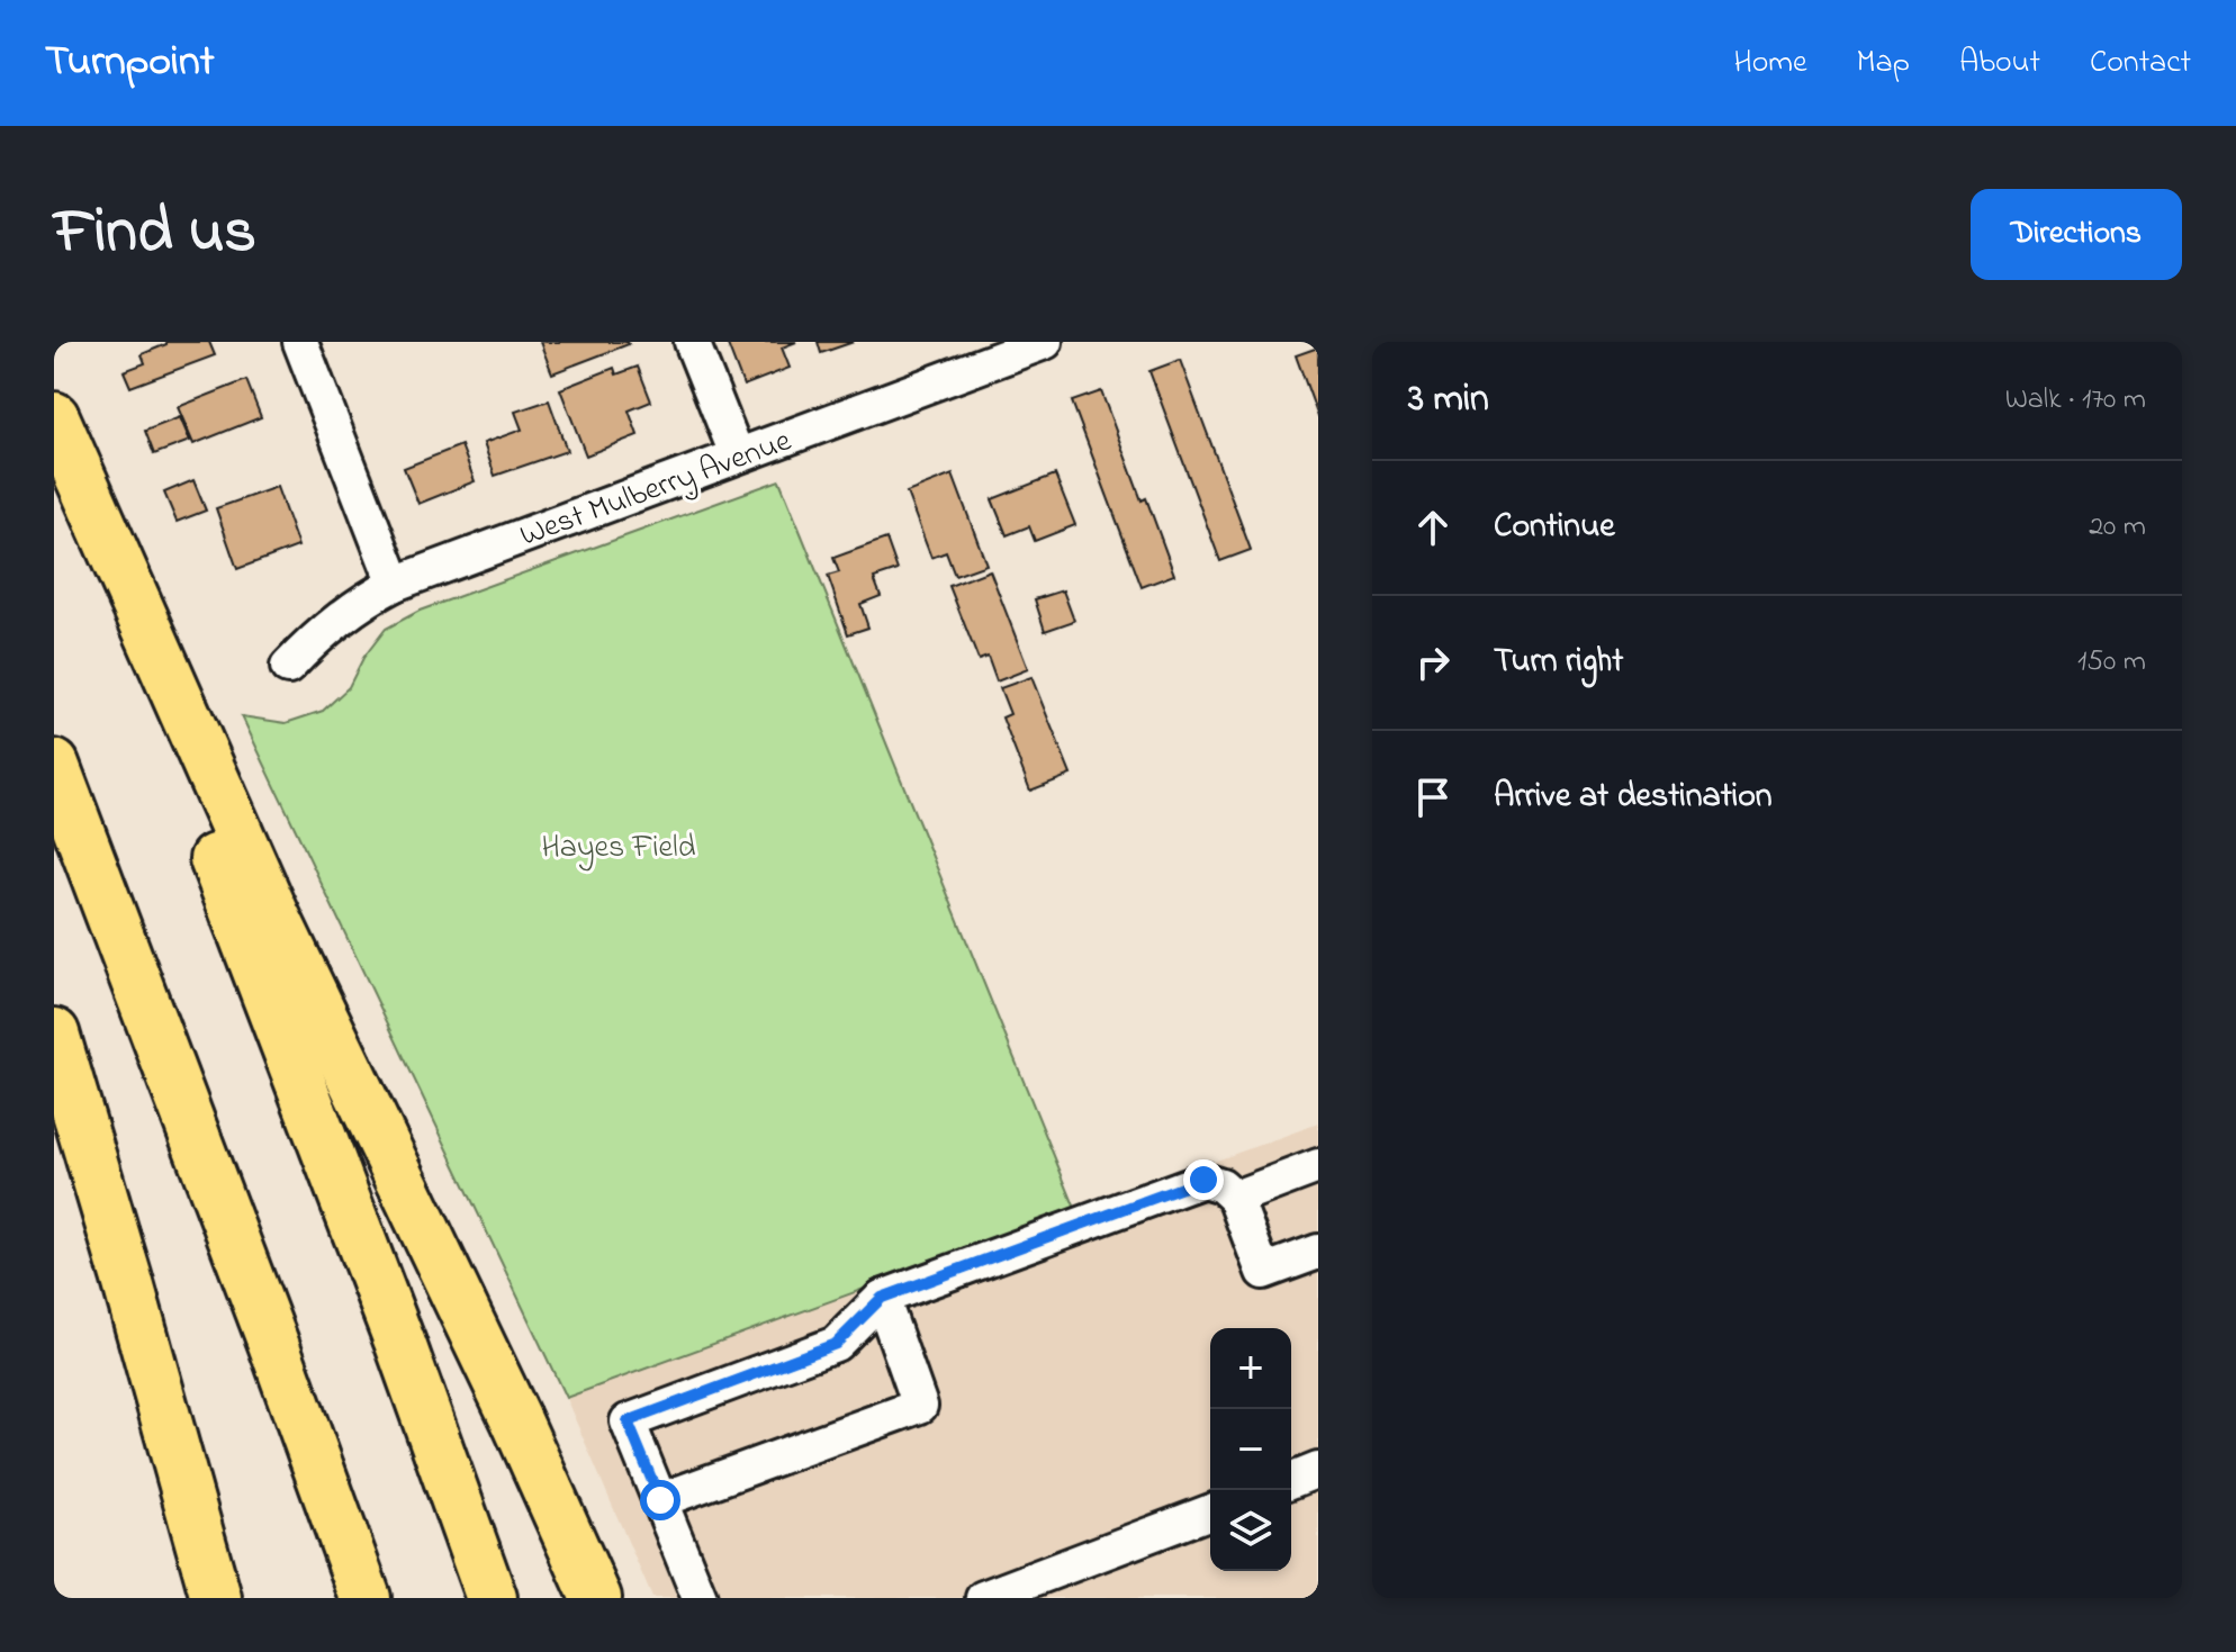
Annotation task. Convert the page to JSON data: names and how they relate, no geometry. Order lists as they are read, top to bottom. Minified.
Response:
{"streets":{"street":["West Mulberry Avenue"]},"parks":["Hayes Field"],"page":{"header":"Turnpoint","nav":["Home","Map","About","Contact"],"title":"Find us","buttons":"Directions","heading":["3 min","Walk · 170 m"],"list":[["Continue","20 m"],["Turn right","150 m"],"Arrive at destination"],"map_buttons":["+","−"]}}
